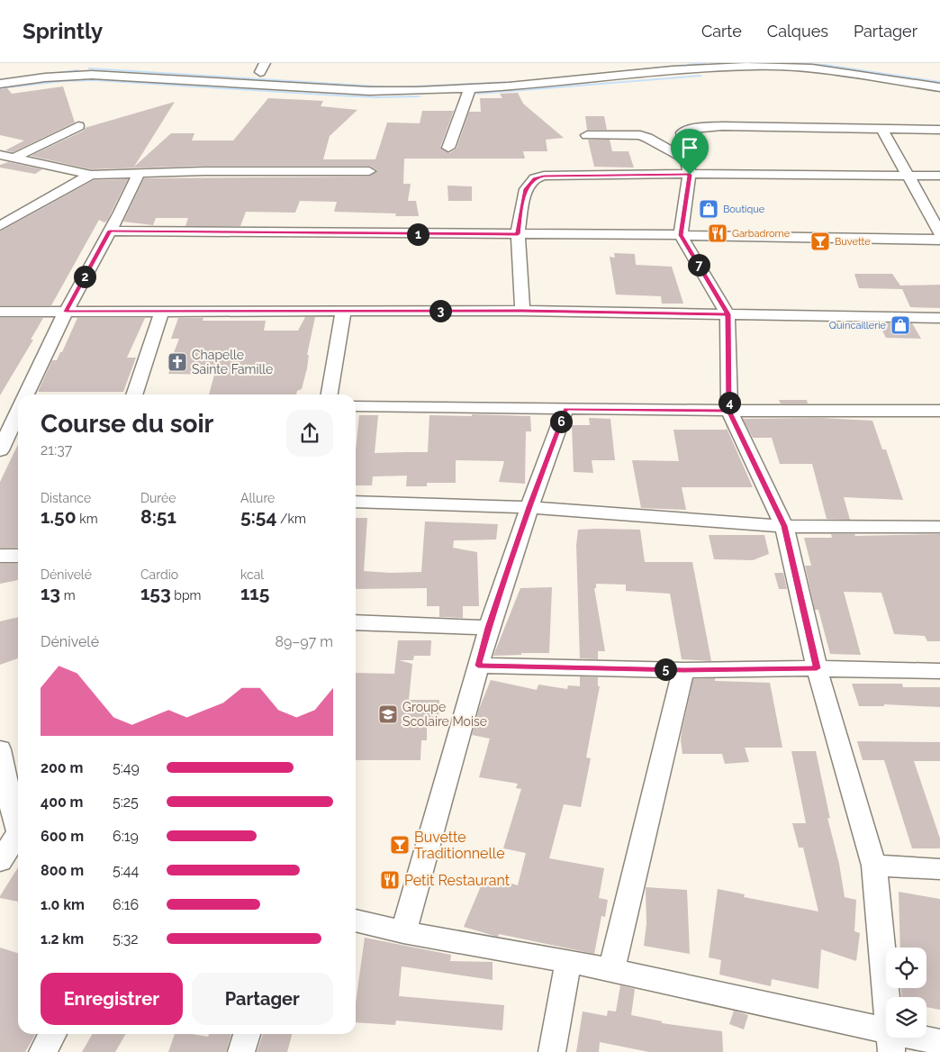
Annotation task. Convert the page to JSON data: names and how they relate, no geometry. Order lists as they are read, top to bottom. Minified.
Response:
{"places":{"shop":["Boutique","Quincaillerie"],"restaurant":["Garbadrome","Petit Restaurant"],"bar":["Buvette","Buvette Traditionnelle"],"church":["Chapelle Sainte Famille"],"school or university":["Groupe Scolaire Moise"]},"page":{"header":"Sprintly","nav":["Carte","Calques","Partager"],"pins":["1","7","2","3","4","6","5"],"heading":["Course du soir","21:37"],"stats":[["Distance","1.50 km"],["Durée","8:51"],["Allure","5:54 /km"],["Dénivelé","13 m"],["Cardio","153 bpm"],["kcal","115"]],"chart":["Dénivelé","89–97 m"],"list":[{"name":"200 m","note":"5:49"},{"name":"400 m","note":"5:25"},{"name":"600 m","note":"6:19"},{"name":"800 m","note":"5:44"},{"name":"1.0 km","note":"6:16"},{"name":"1.2 km","note":"5:32"}],"buttons":["Enregistrer","Partager"]}}
